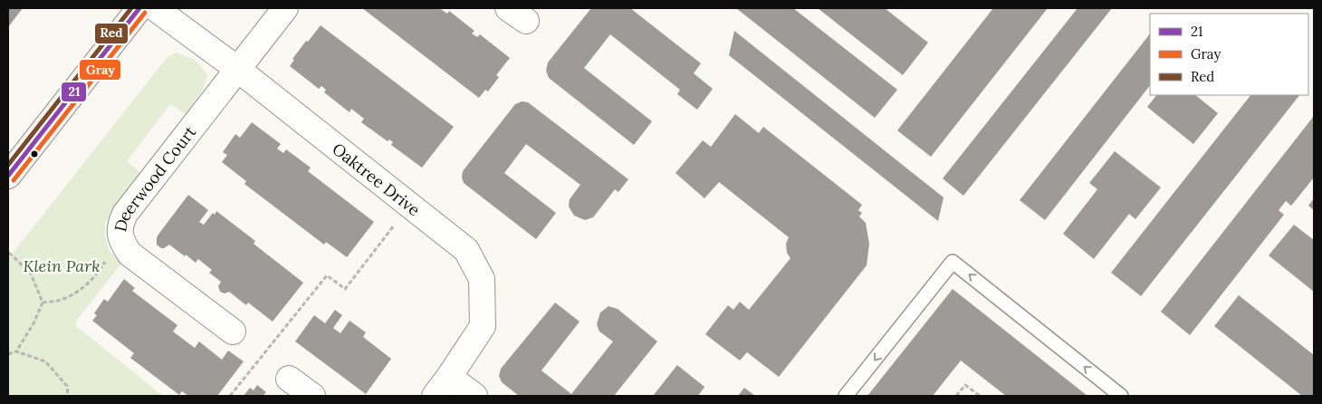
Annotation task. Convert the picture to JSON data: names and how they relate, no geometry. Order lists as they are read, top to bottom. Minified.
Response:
{"streets":{"street":["Deerwood Court","Oaktree Drive"]},"crossings":[["Deerwood Court","Oaktree Drive"]],"parks":["Klein Park"],"lines":["transit line 21","transit line Red","transit line Gray"],"legend":["21","Gray","Red"]}
